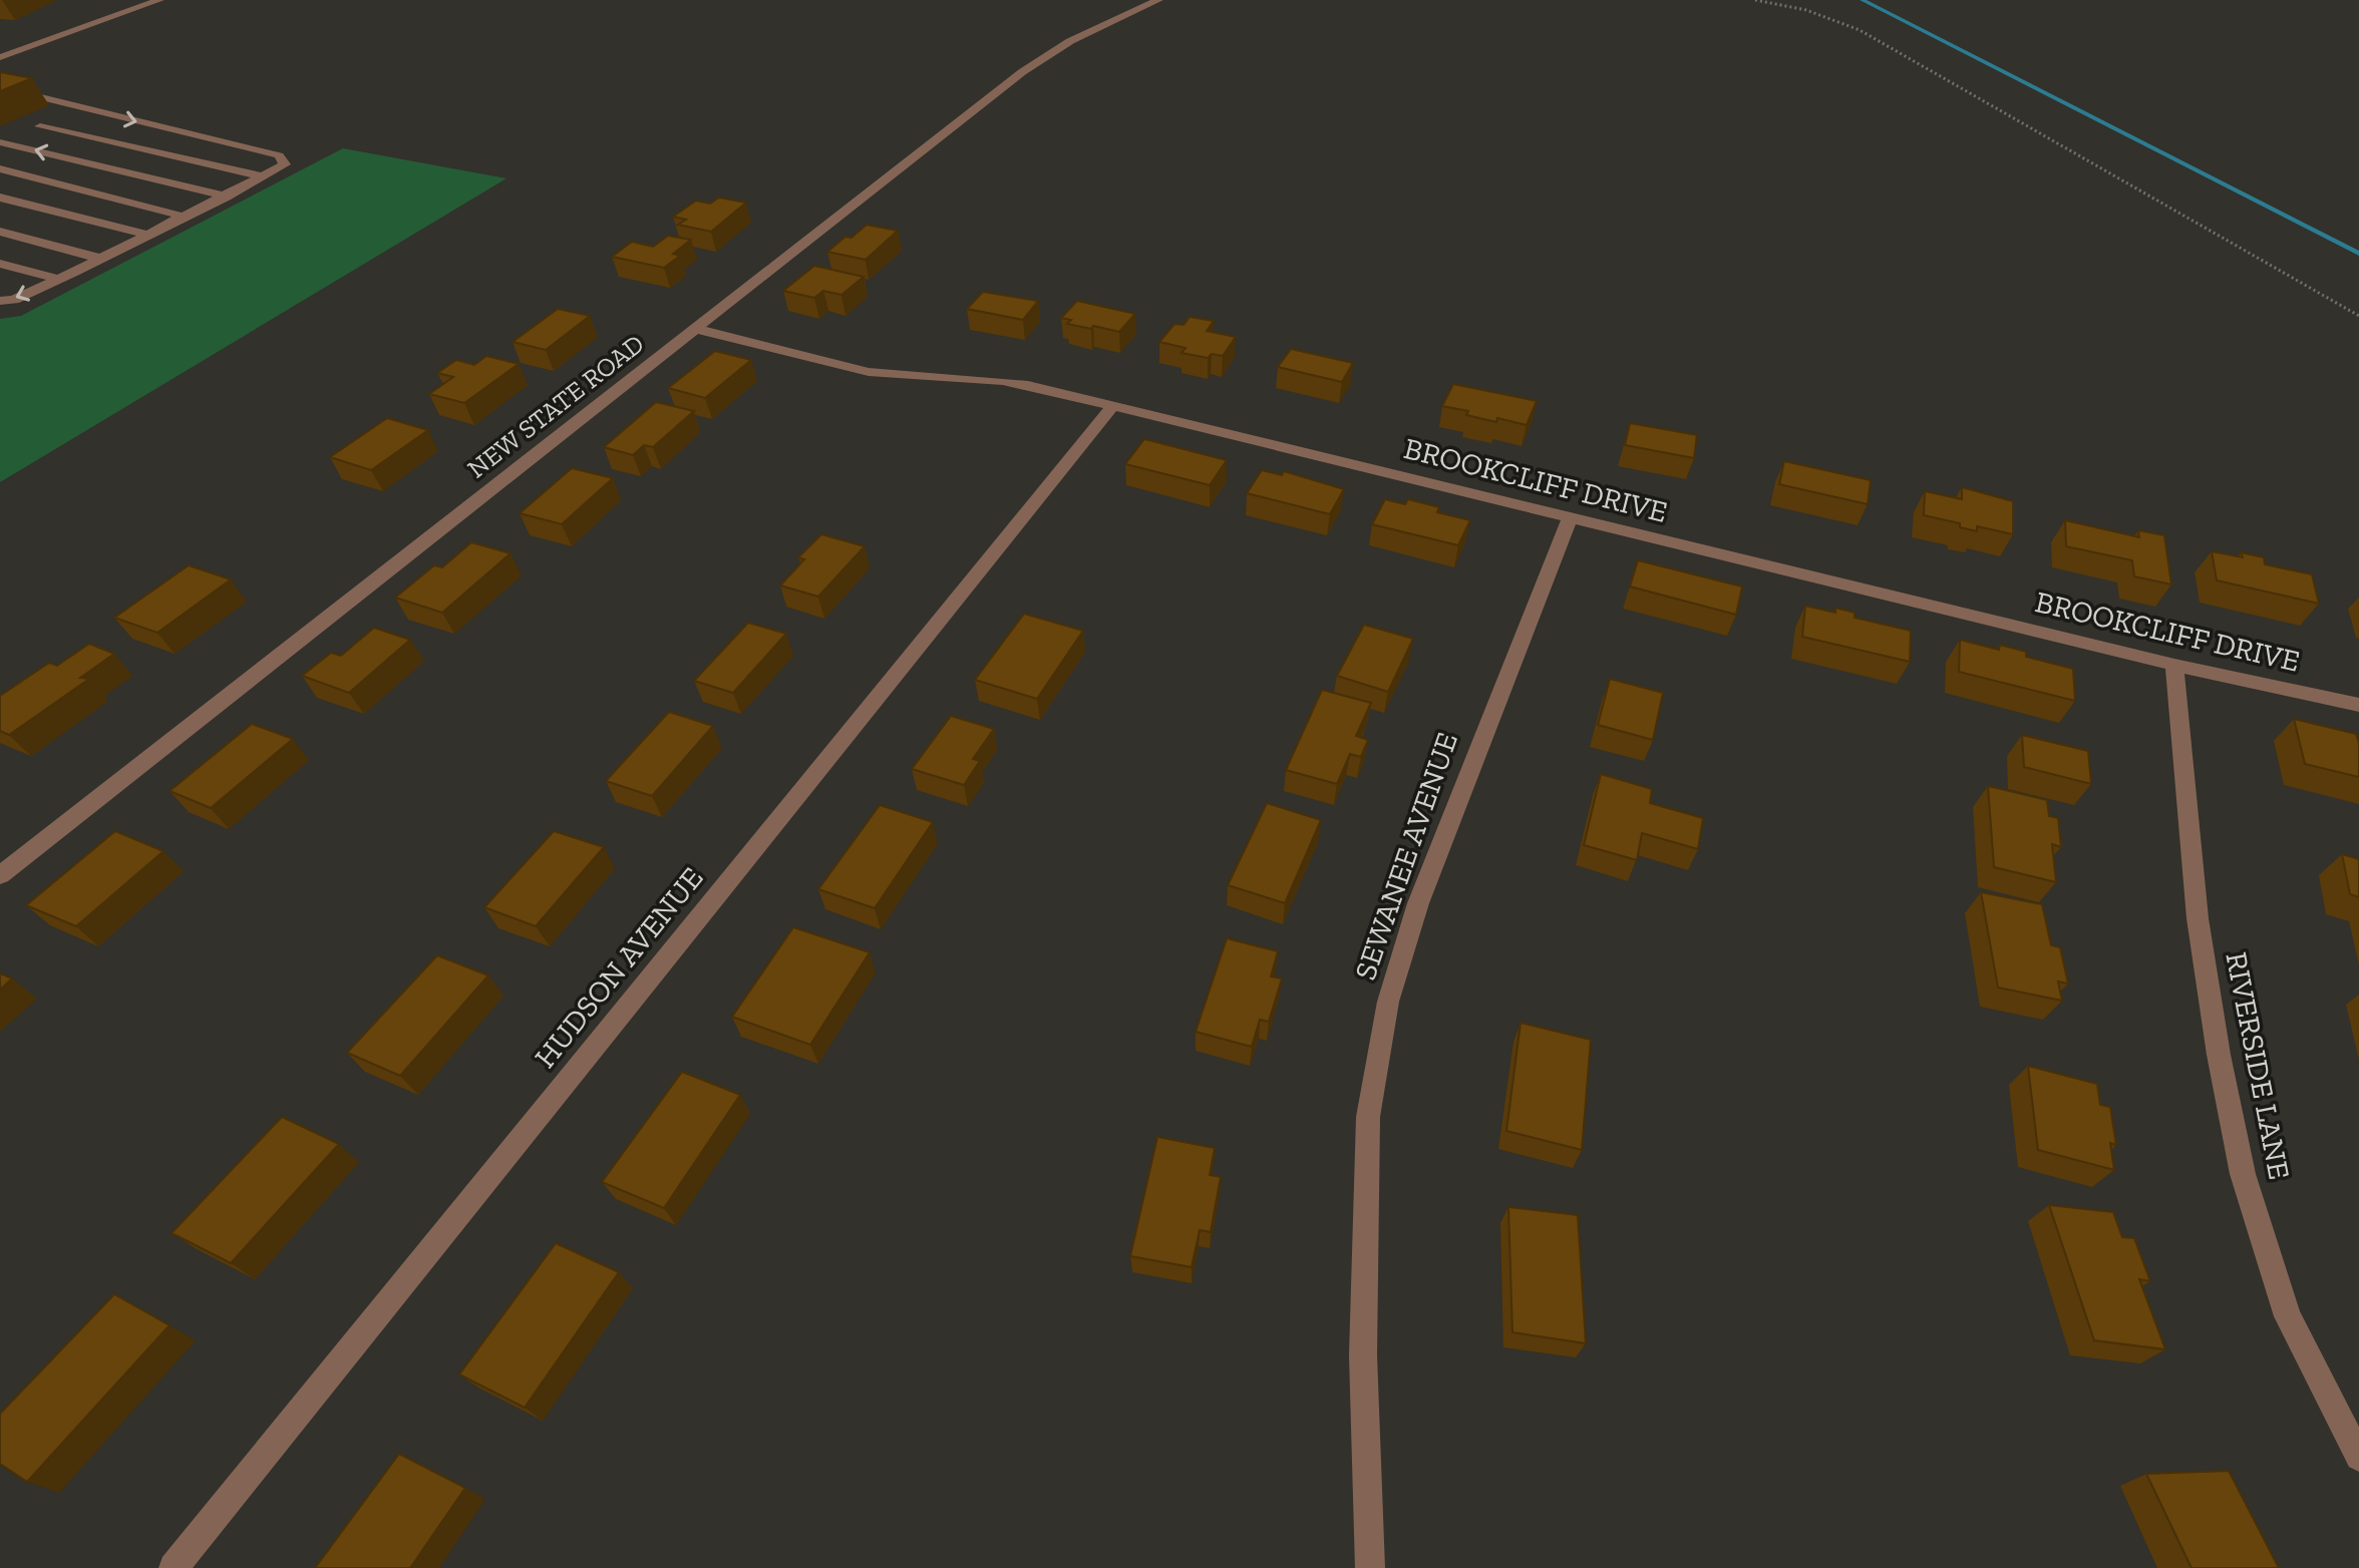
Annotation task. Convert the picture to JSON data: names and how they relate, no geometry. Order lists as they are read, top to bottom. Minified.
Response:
{"streets":{"street":["NEW STATE ROAD","BROOKCLIFF DRIVE","SEWANEE AVENUE","HUDSON AVENUE","RIVERSIDE LANE"]},"crossings":[["NEW STATE ROAD","BROOKCLIFF DRIVE"],["BROOKCLIFF DRIVE","SEWANEE AVENUE"],["BROOKCLIFF DRIVE","HUDSON AVENUE"],["BROOKCLIFF DRIVE","RIVERSIDE LANE"]]}
